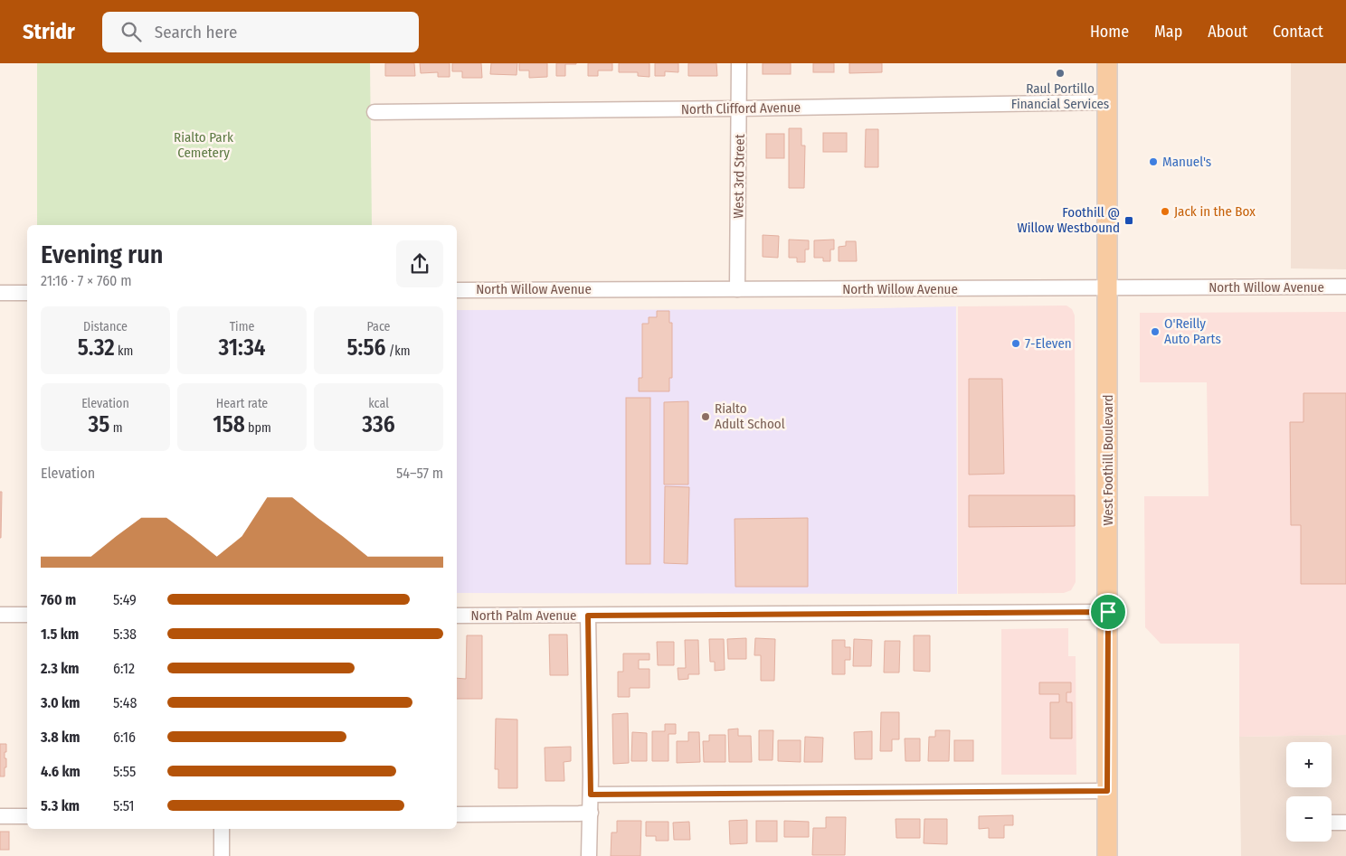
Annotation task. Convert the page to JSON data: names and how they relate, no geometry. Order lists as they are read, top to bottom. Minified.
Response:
{"streets":{"main road":["West Foothill Boulevard"],"street":["North Clifford Avenue","West 3rd Street","North Willow Avenue","North Palm Avenue"]},"crossings":[["North Clifford Avenue","West 3rd Street"],["North Clifford Avenue","West Foothill Boulevard"],["West 3rd Street","North Willow Avenue"],["North Willow Avenue","West Foothill Boulevard"],["West Foothill Boulevard","North Palm Avenue"]],"parks":["Rialto Park Cemetery"],"places":{"other":["Raul Portillo Financial Services","Manuel's","Jack in the Box","O'Reilly Auto Parts","7-Eleven","Rialto Adult School"],"transit":["Foothill @ Willow Westbound"]},"page":{"header":"Stridr","search":"Search here","nav":["Home","Map","About","Contact"],"heading":["Evening run","21:16 · 7 × 760 m"],"stats":[["Distance","5.32 km"],["Time","31:34"],["Pace","5:56 /km"],["Elevation","35 m"],["Heart rate","158 bpm"],["kcal","336"]],"chart":["Elevation","54–57 m"],"list":[{"name":"760 m","note":"5:49"},{"name":"1.5 km","note":"5:38"},{"name":"2.3 km","note":"6:12"},{"name":"3.0 km","note":"5:48"},{"name":"3.8 km","note":"6:16"},{"name":"4.6 km","note":"5:55"},{"name":"5.3 km","note":"5:51"}],"map_buttons":["+","−"]}}
